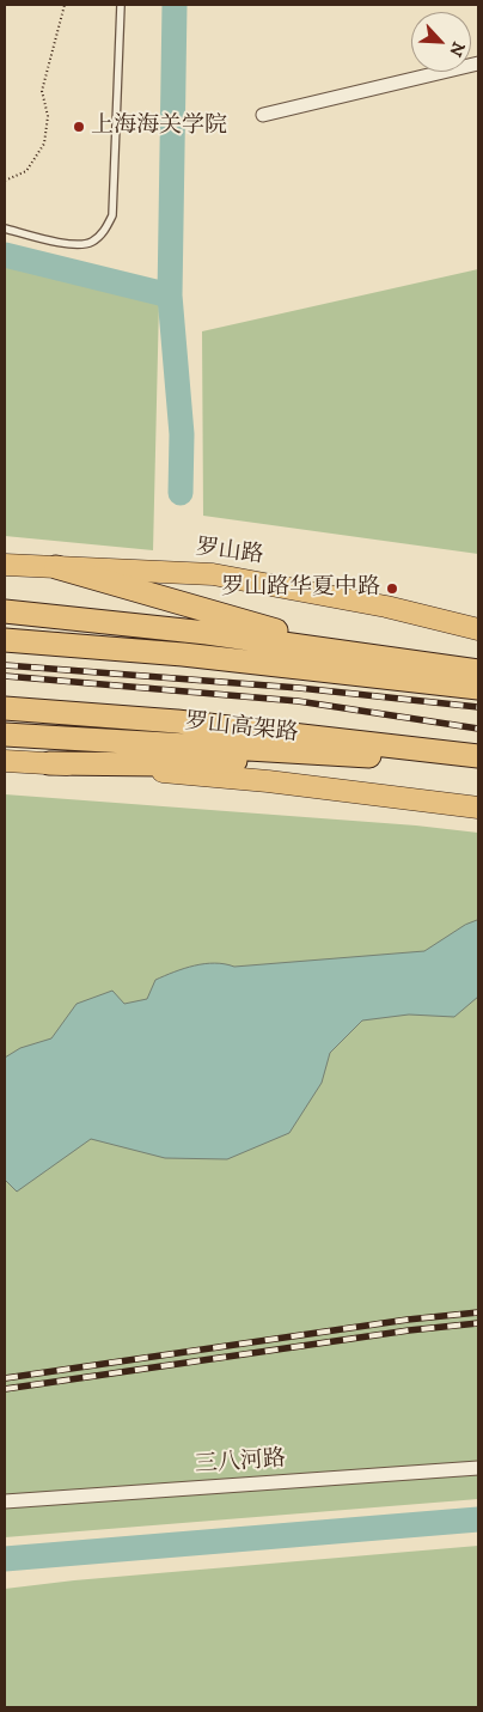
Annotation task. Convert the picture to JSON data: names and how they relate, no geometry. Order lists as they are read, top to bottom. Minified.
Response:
{"streets":{"highway":["罗山高架路"],"main road":["罗山路"],"street":["三八河路"]},"places":["上海海关学院","罗山路华夏中路"],"north":"bottom right"}
